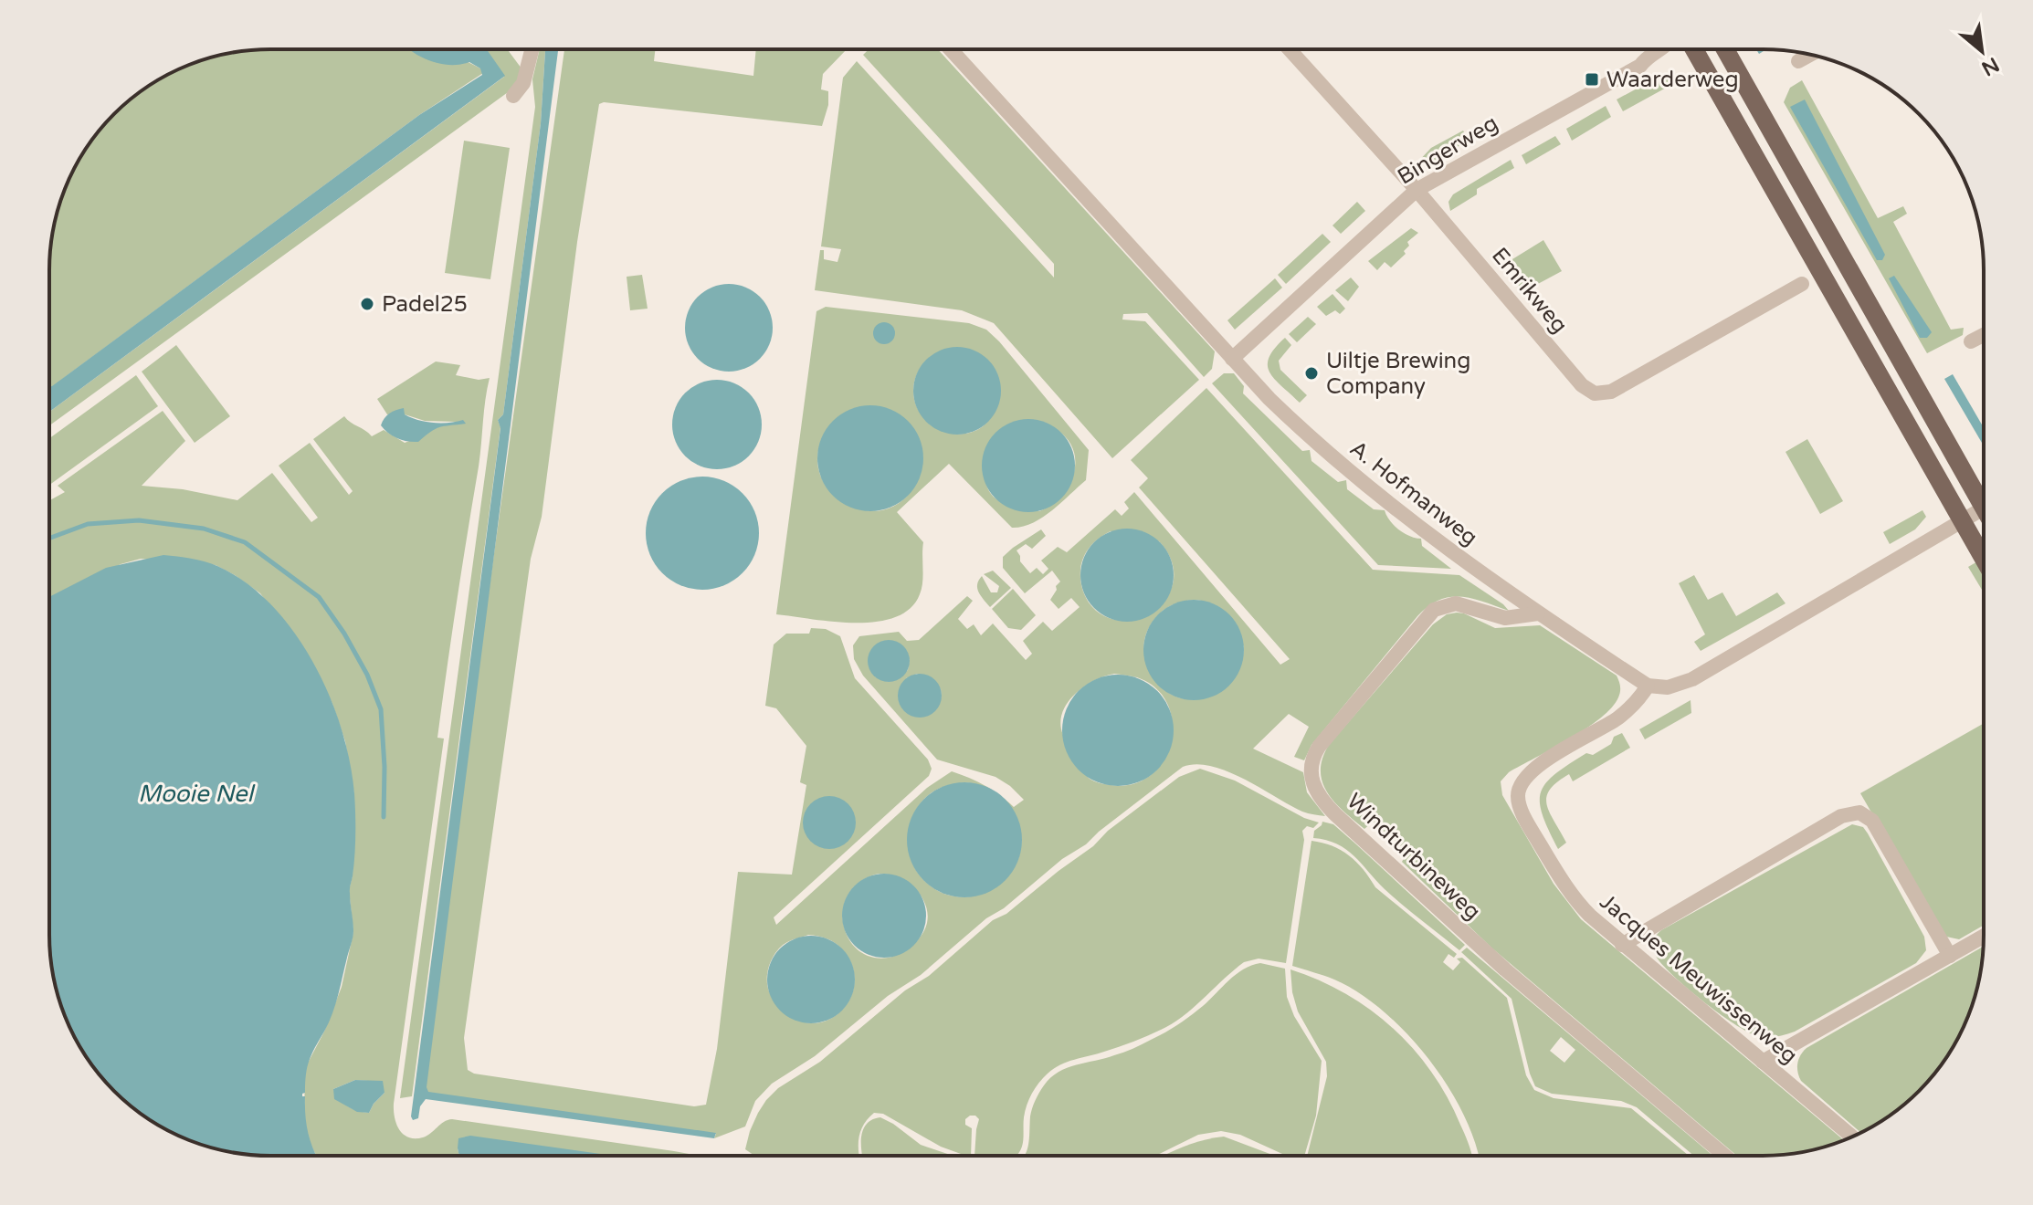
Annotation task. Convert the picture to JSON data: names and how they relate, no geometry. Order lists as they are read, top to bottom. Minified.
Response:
{"streets":{"street":["Bingerweg","Emrikweg","A. Hofmanweg","Windturbineweg","Jacques Meuwissenweg"]},"crossings":[["Bingerweg","Emrikweg"],["Bingerweg","A. Hofmanweg"],["A. Hofmanweg","Windturbineweg"],["A. Hofmanweg","Jacques Meuwissenweg"]],"water":["Mooie Nel"],"places":{"transit":["Waarderweg"],"other":["Padel25","Uiltje Brewing Company"]},"north":"bottom right"}
